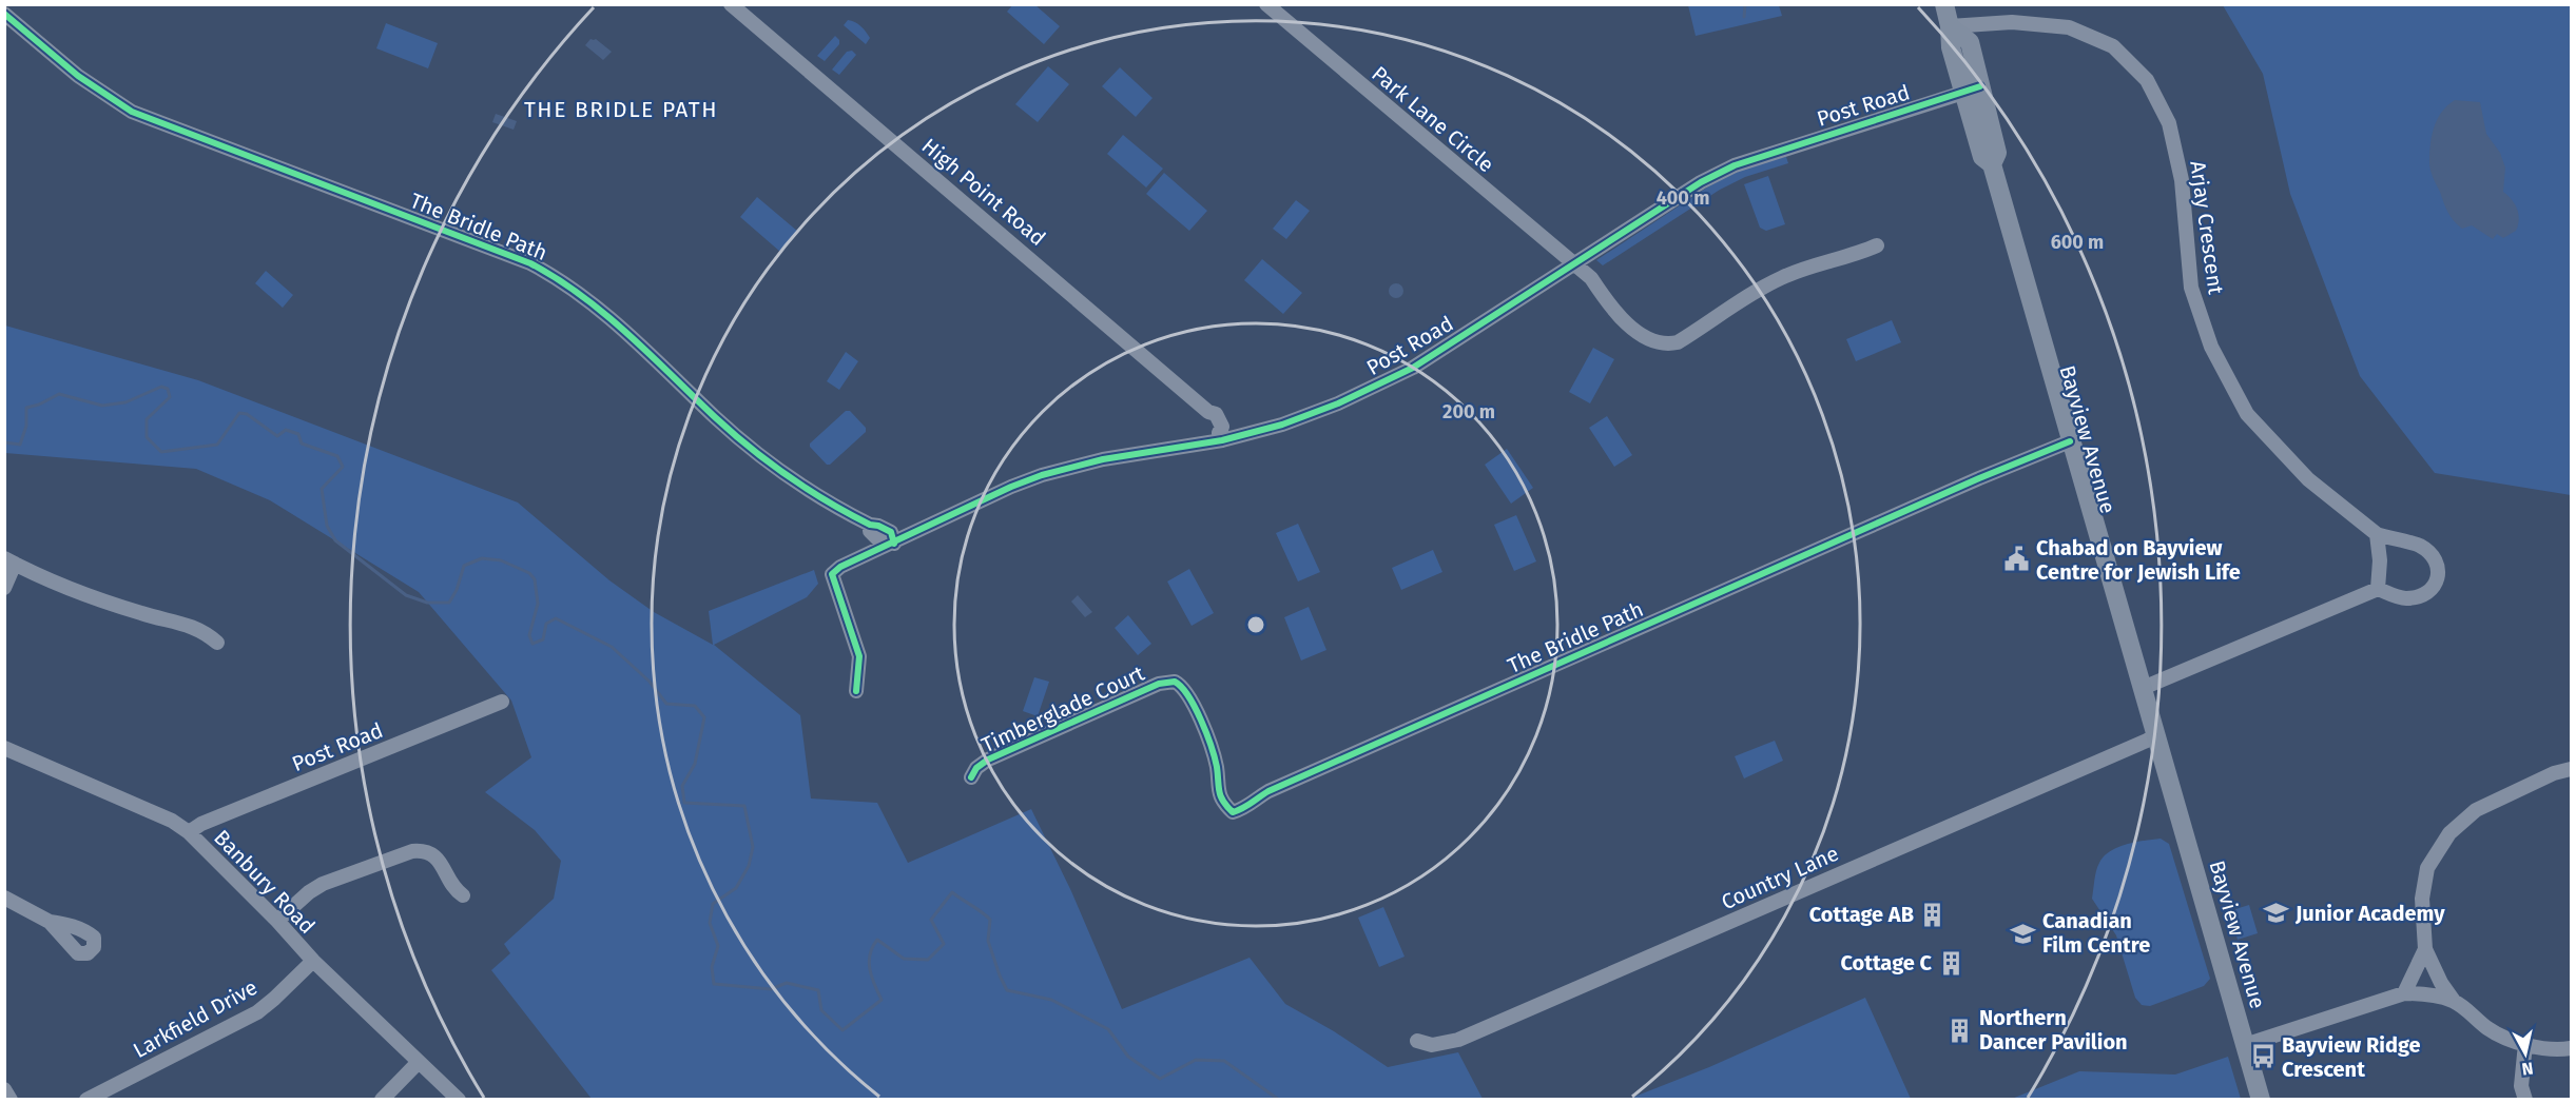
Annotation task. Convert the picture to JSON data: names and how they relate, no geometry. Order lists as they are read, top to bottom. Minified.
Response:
{"streets":{"main road":["Bayview Avenue"],"street":["Post Road","Park Lane Circle","High Point Road","The Bridle Path","Arjay Crescent","Timberglade Court","Country Lane","Banbury Road","Larkfield Drive"]},"crossings":[["Post Road","Park Lane Circle"],["Post Road","High Point Road"],["Post Road","The Bridle Path"],["Post Road","Bayview Avenue"],["Post Road","Banbury Road"],["The Bridle Path","Bayview Avenue"],["The Bridle Path","Timberglade Court"],["Arjay Crescent","Bayview Avenue"],["Bayview Avenue","Country Lane"],["Banbury Road","Larkfield Drive"]],"districts":["THE BRIDLE PATH"],"places":{"public building":["Chabad on Bayview Centre for Jewish Life"],"school or university":["Junior Academy","Canadian Film Centre"],"building":["Cottage AB","Cottage C","Northern Dancer Pavilion"],"bus stop":["Bayview Ridge Crescent"]},"north":"bottom","rings":["400 m","600 m","200 m"]}
